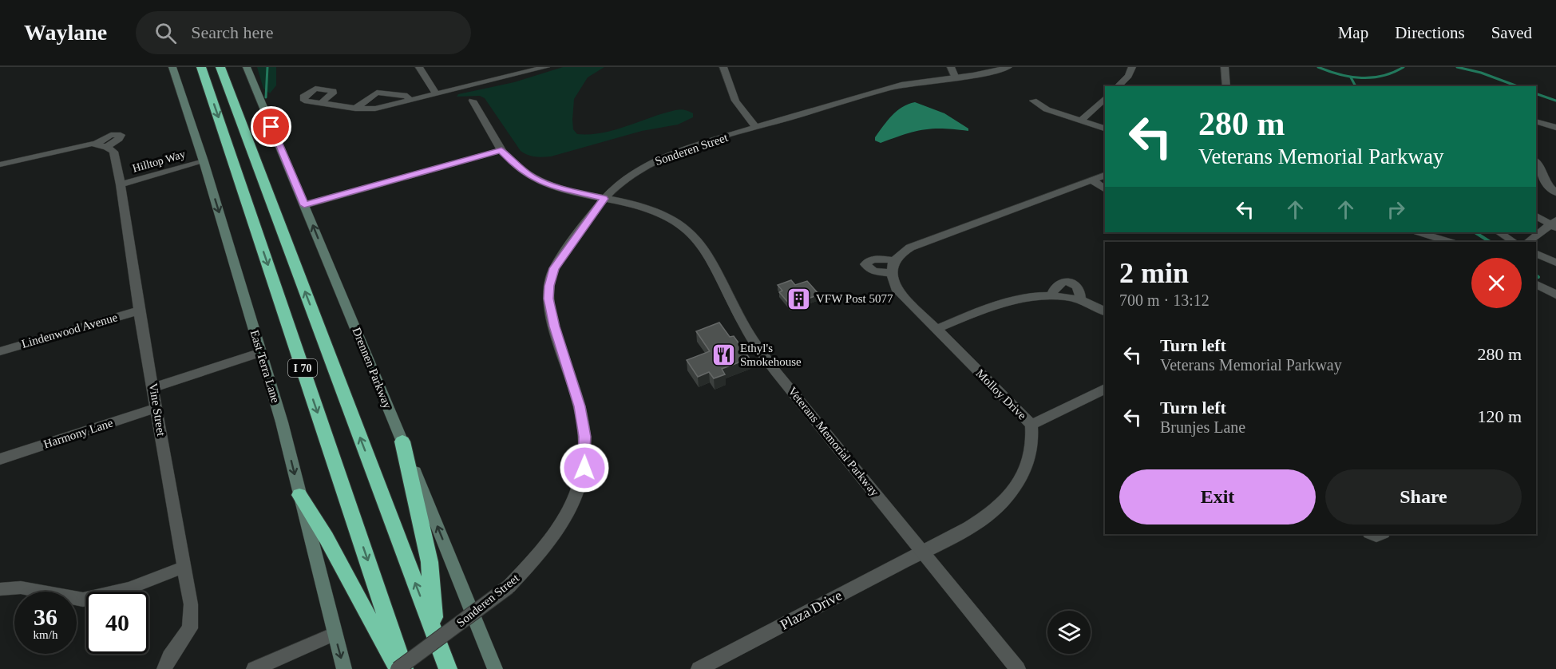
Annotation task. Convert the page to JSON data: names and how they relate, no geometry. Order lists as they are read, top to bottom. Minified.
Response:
{"streets":{"highway":["I 70"],"main road":["East Terra Lane","Drennen Parkway"],"street":["Sonderen Street","Hilltop Way","Lindenwood Avenue","Molloy Drive","Vine Street","Harmony Lane","Veterans Memorial Parkway","Plaza Drive"]},"crossings":[["Sonderen Street","Veterans Memorial Parkway"],["Hilltop Way","East Terra Lane"],["Hilltop Way","Vine Street"],["Lindenwood Avenue","Vine Street"],["Molloy Drive","Veterans Memorial Parkway"],["Molloy Drive","Plaza Drive"],["Vine Street","Harmony Lane"],["Veterans Memorial Parkway","Plaza Drive"]],"one_way":["East Terra Lane","Drennen Parkway"],"places":{"building":["VFW Post 5077"],"restaurant":["Ethyl's Smokehouse"]},"page":{"header":"Waylane","search":"Search here","nav":["Map","Directions","Saved"],"turn":["280 m","Veterans Memorial Parkway"],"heading":["2 min","700 m · 13:12"],"list":[{"name":"Turn left","note":"Veterans Memorial Parkway","value":"280 m"},{"name":"Turn left","note":"Brunjes Lane","value":"120 m"}],"buttons":["Exit","Share"],"speed":"36 km/h","limit":"40"}}
